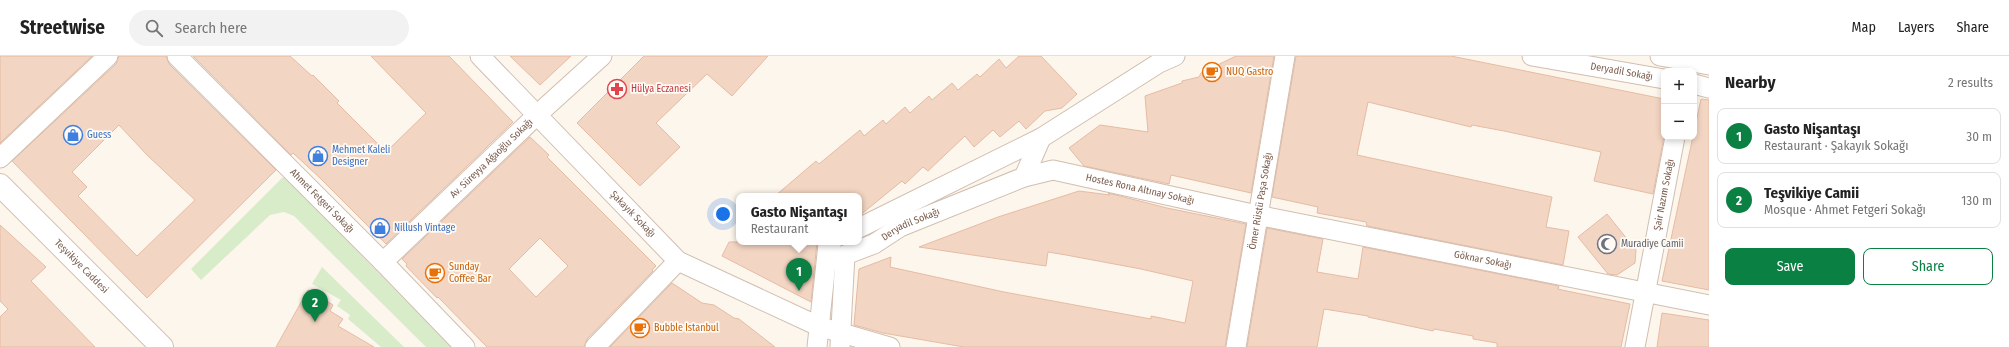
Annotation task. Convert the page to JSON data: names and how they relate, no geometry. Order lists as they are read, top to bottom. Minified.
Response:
{"streets":{"main road":["Teşvikiye Caddesi"],"street":["Deryadil Sokağı","Av. Süreyya Ağaoğlu Sokağı","Hostes Rona Altınay Sokağı","Şair Nazım Sokağı","Ahmet Fetgeri Sokağı","Ömer Rüstü Paşa Sokağı","Şakayık Sokağı","Göknar Sokağı"]},"crossings":[["Deryadil Sokağı","Hostes Rona Altınay Sokağı"],["Deryadil Sokağı","Şakayık Sokağı"],["Av. Süreyya Ağaoğlu Sokağı","Ahmet Fetgeri Sokağı"],["Av. Süreyya Ağaoğlu Sokağı","Şakayık Sokağı"],["Hostes Rona Altınay Sokağı","Ömer Rüstü Paşa Sokağı"],["Hostes Rona Altınay Sokağı","Göknar Sokağı"],["Şair Nazım Sokağı","Göknar Sokağı"],["Ömer Rüstü Paşa Sokağı","Göknar Sokağı"]],"places":{"cafe":["NUQ Gastro","Sunday Coffee Bar","Bubble Istanbul"],"pharmacy":["Hülya Eczanesi"],"shop":["Guess","Mehmet Kaleli Designer","Nillush Vintage"],"mosque":["Muradiye Camii"]},"page":{"header":"Streetwise","search":"Search here","nav":["Map","Layers","Share"],"heading":["Nearby","2 results"],"map_buttons":["+","−"],"list":[{"mark":"1","name":"Gasto Nişantaşı","note":"Restaurant · Şakayık Sokağı","value":"30 m"},{"mark":"2","name":"Teşvikiye Camii","note":"Mosque · Ahmet Fetgeri Sokağı","value":"130 m"}],"popup":["Gasto Nişantaşı","Restaurant"],"buttons":["Save","Share"],"pins":["1","2"]}}
